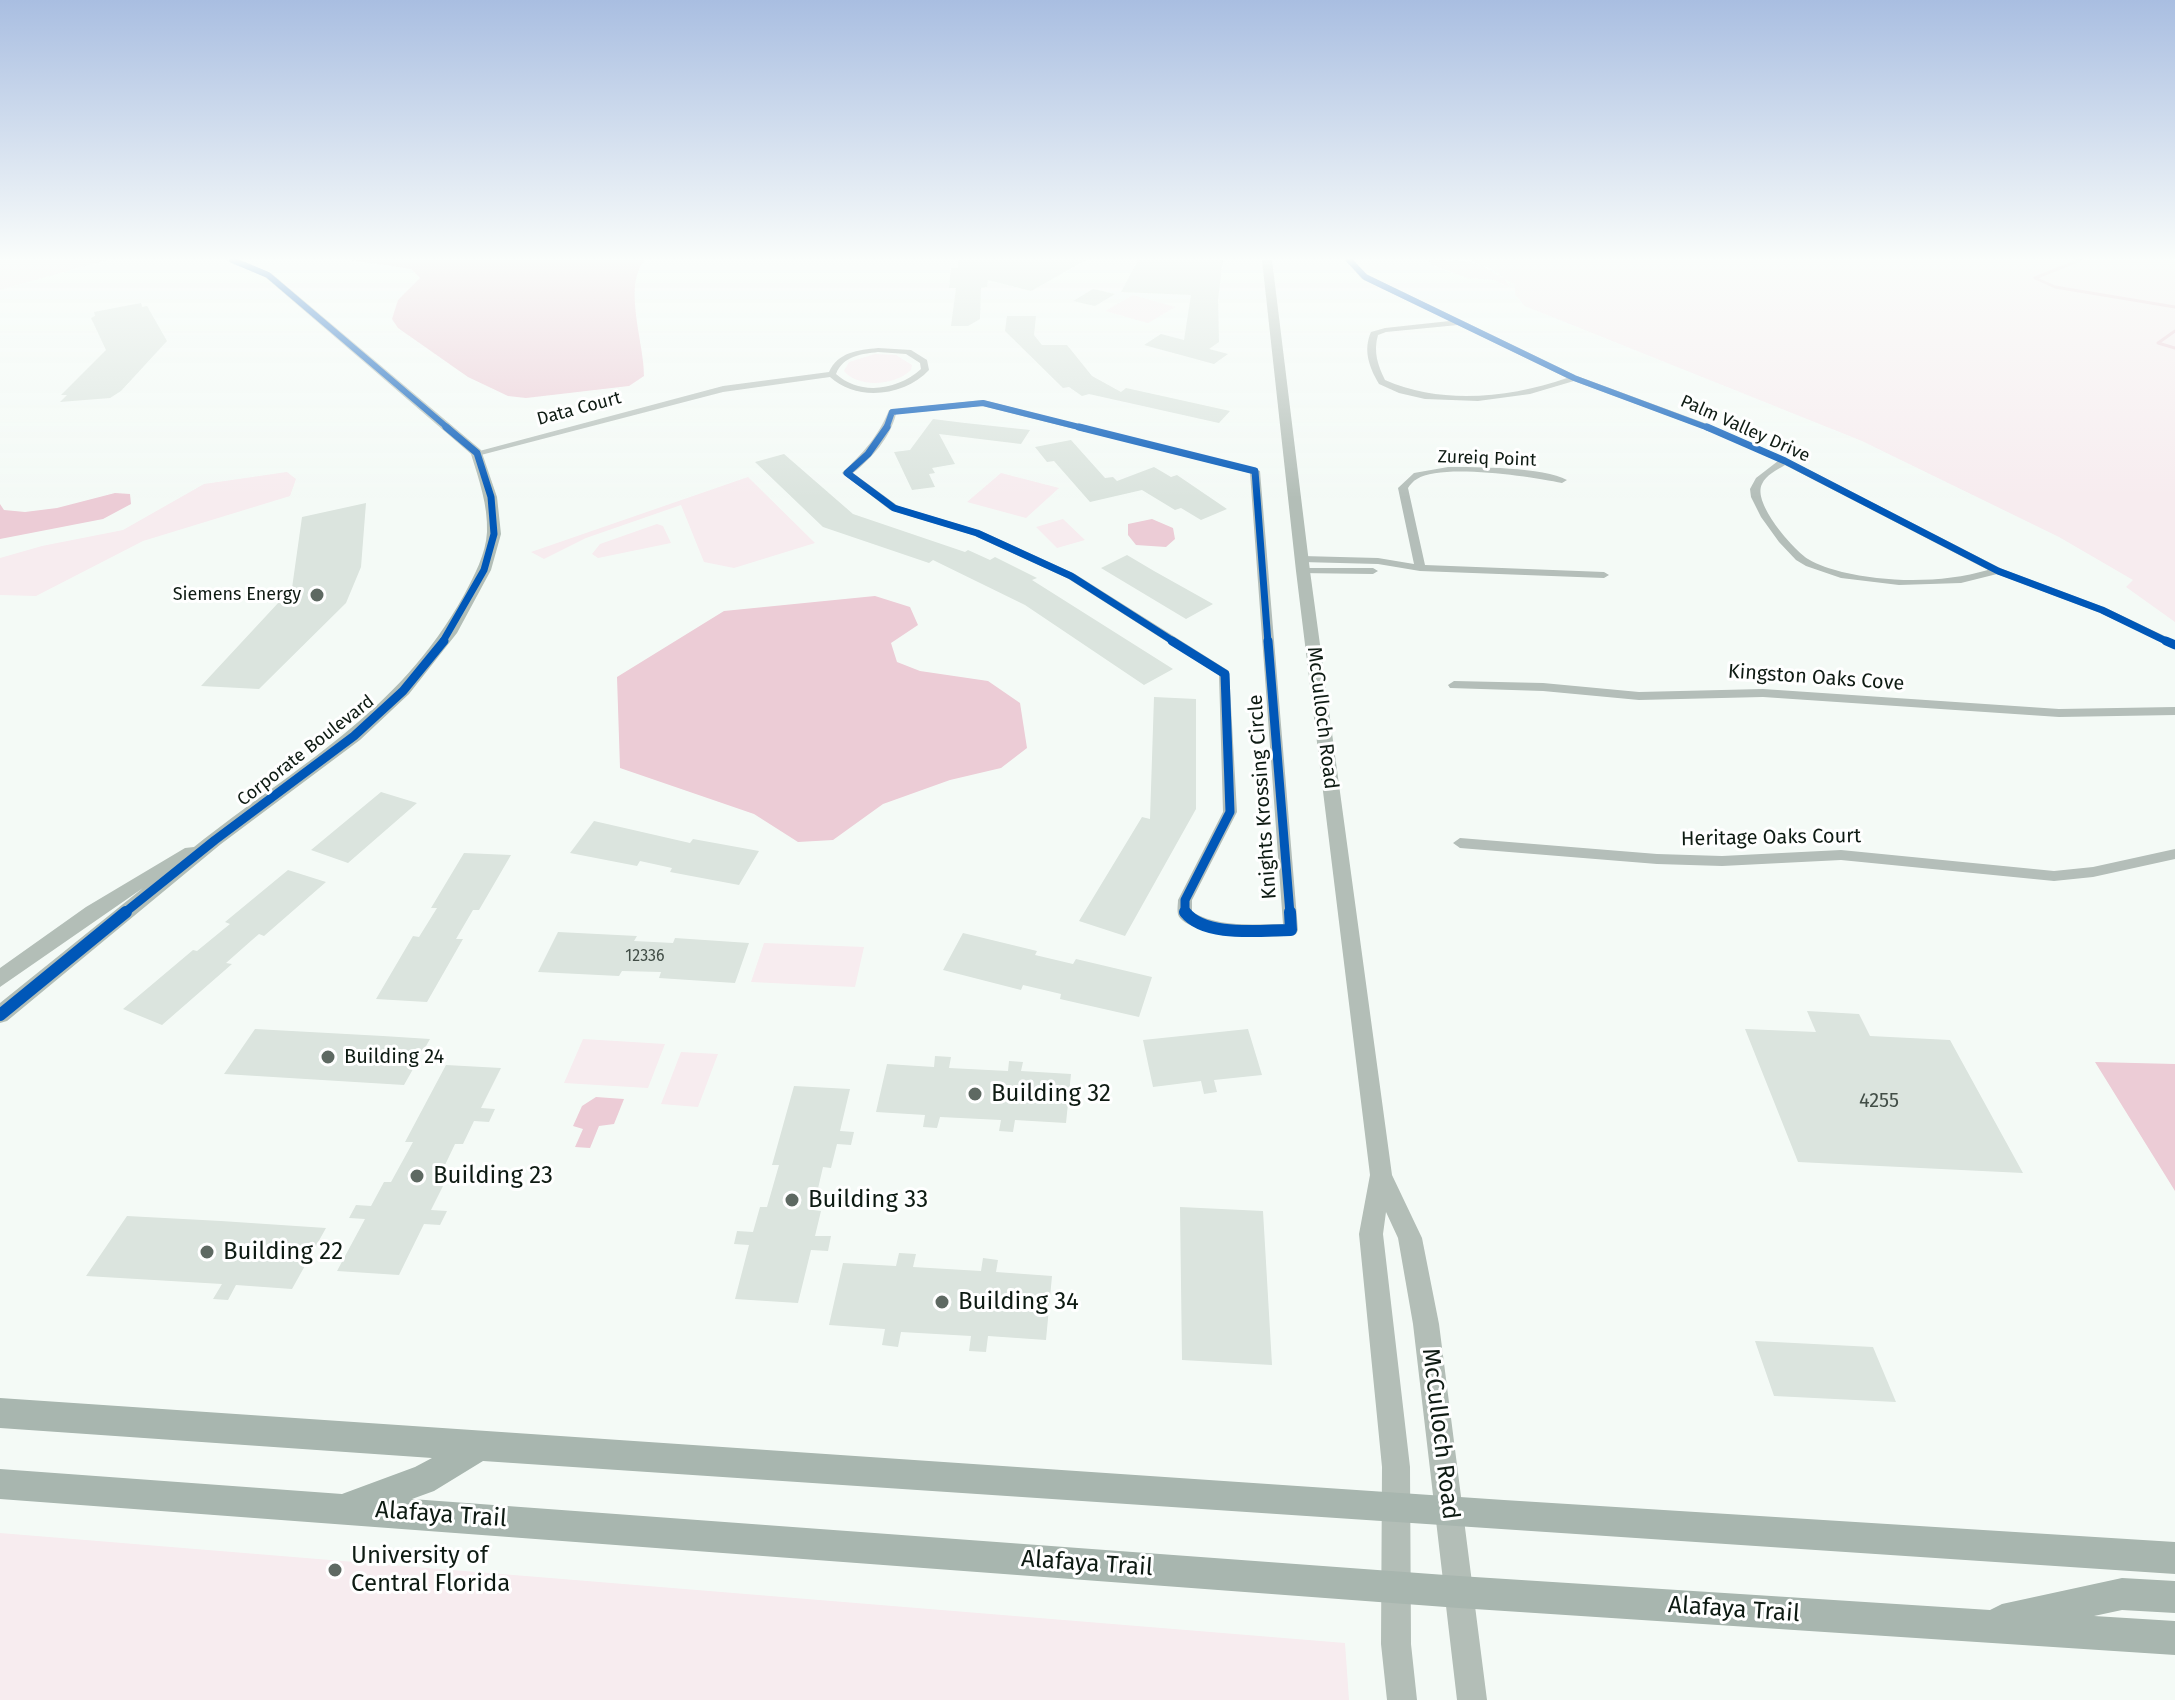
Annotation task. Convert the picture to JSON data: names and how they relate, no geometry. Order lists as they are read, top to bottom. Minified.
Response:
{"streets":{"main road":["Alafaya Trail"],"street":["Data Court","Palm Valley Drive","Zureiq Point","Kingston Oaks Cove","McCulloch Road","Corporate Boulevard","Knights Krossing Circle","Heritage Oaks Court"]},"crossings":[["Data Court","Corporate Boulevard"],["McCulloch Road","Alafaya Trail"]],"places":["Siemens Energy","Building 24","Building 32","Building 23","Building 33","Building 22","Building 34","University of Central Florida"],"house_numbers":["12336","4255"]}
